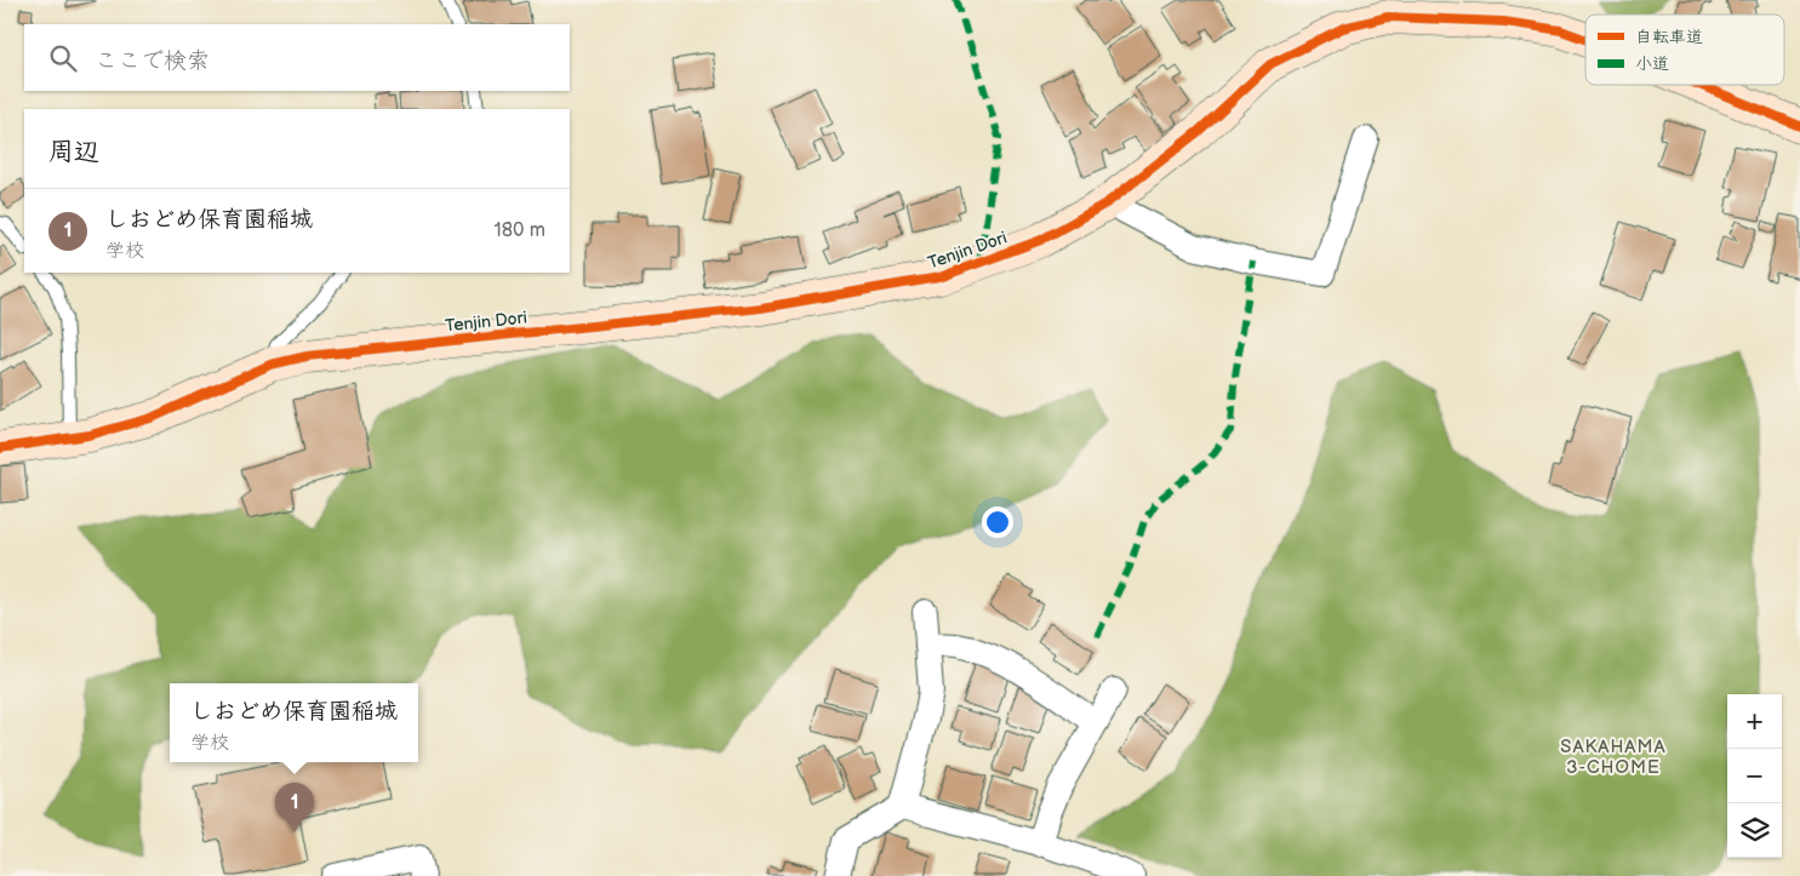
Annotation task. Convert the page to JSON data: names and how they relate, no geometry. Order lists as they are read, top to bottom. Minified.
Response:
{"streets":{"street":["Tenjin Dori"]},"districts":["SAKAHAMA 3-CHOME"],"legend":["自転車道","小道"],"page":{"search":"ここで検索","heading":"周辺","list":[{"mark":"1","name":"しおどめ保育園稲城","note":"学校","value":"180 m"}],"popup":["しおどめ保育園稲城","学校"],"map_buttons":["+","−"],"pins":"1"}}
